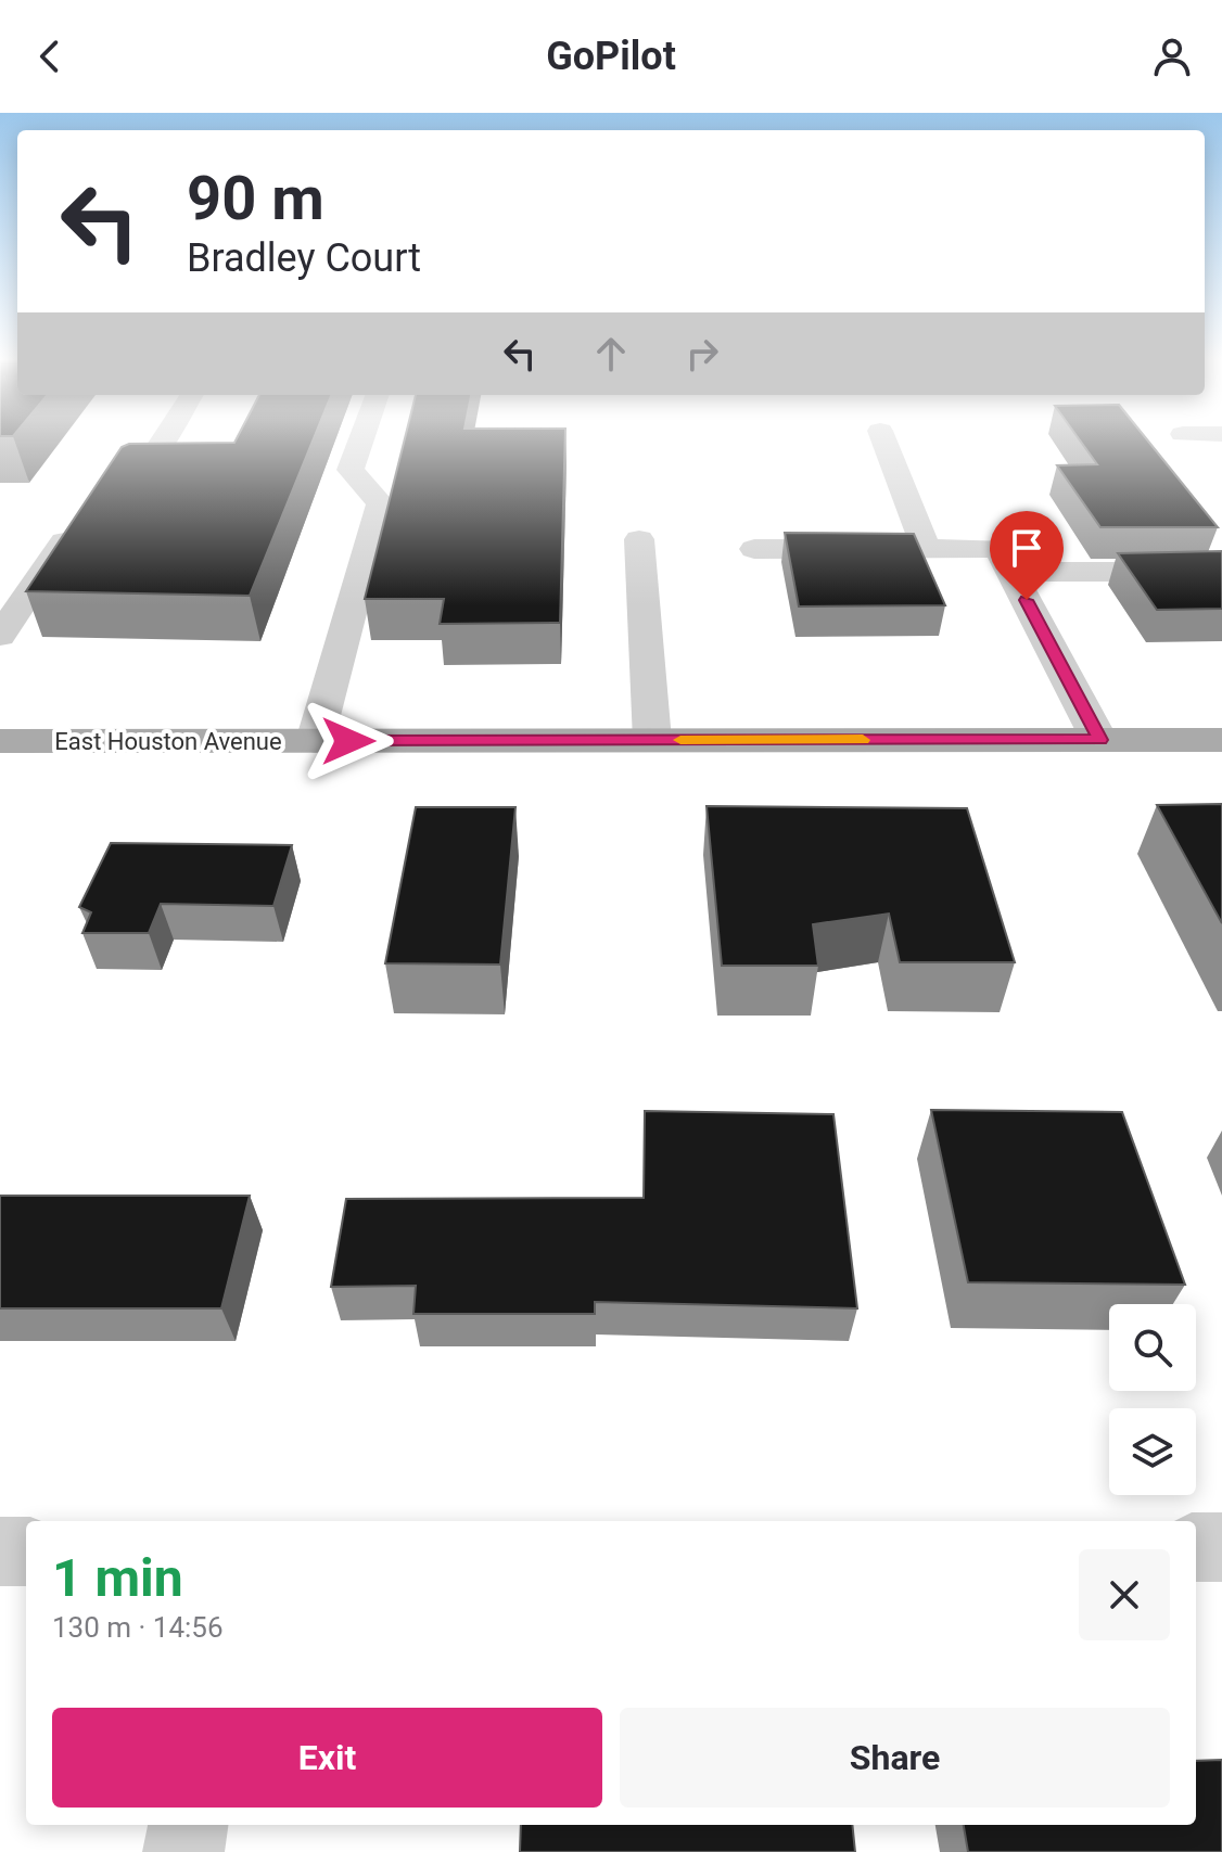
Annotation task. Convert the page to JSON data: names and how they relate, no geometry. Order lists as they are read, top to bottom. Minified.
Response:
{"streets":{"main road":["East Houston Avenue"]},"page":{"header":"GoPilot","turn":["90 m","Bradley Court"],"heading":["1 min","130 m · 14:56"],"buttons":["Exit","Share"]}}
